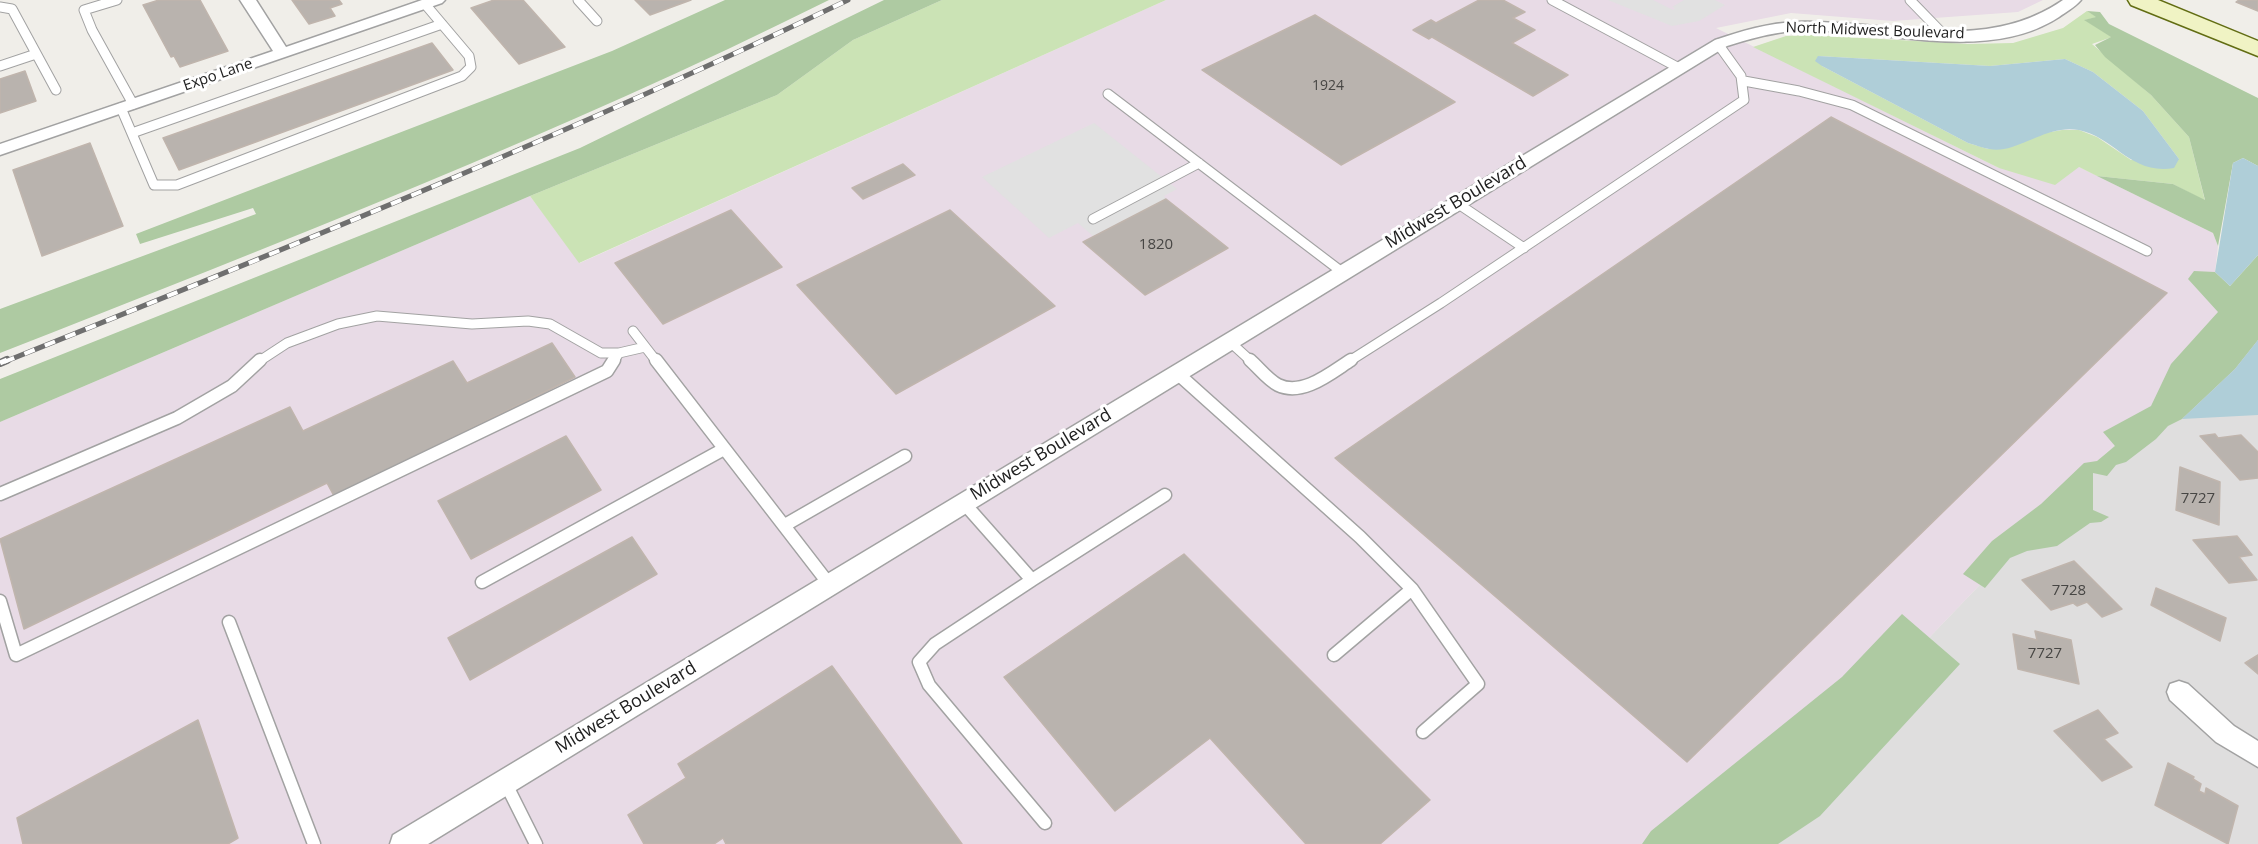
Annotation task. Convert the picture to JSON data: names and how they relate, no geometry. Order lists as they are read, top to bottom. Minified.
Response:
{"streets":{"street":["North Midwest Boulevard","Expo Lane","Midwest Boulevard"]},"crossings":[["North Midwest Boulevard","Midwest Boulevard"]],"house_numbers":["1924","1820","7727","7728","7727"]}
